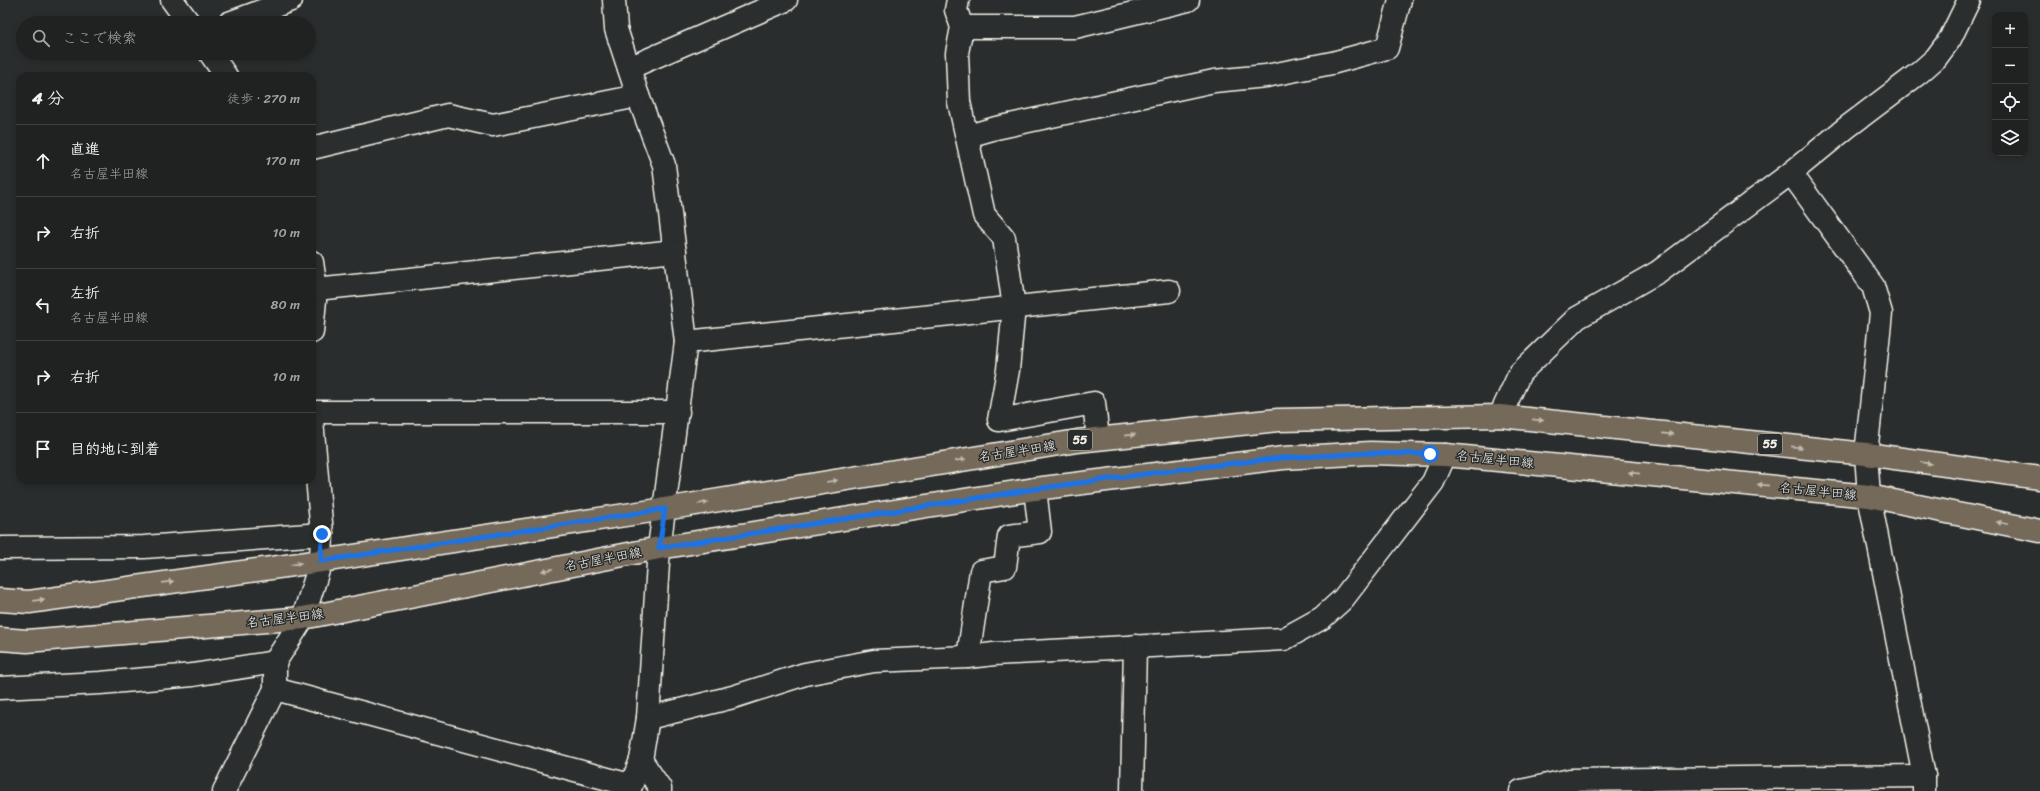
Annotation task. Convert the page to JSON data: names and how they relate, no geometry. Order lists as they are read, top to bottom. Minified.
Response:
{"streets":{"main road":["55","名古屋半田線"]},"page":{"map_buttons":["+","−"],"search":"ここで検索","heading":["4 分","徒歩 · 270 m"],"list":[["直進","名古屋半田線","170 m"],["右折","10 m"],["左折","名古屋半田線","80 m"],["右折","10 m"],"目的地に到着"]}}
